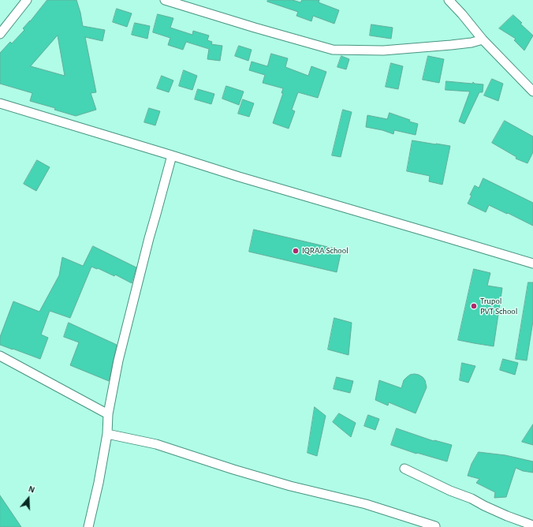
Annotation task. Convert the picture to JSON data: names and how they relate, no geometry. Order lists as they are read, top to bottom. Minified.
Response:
{"places":["IQRAA School","Trupol PVT School"],"north":"top"}
